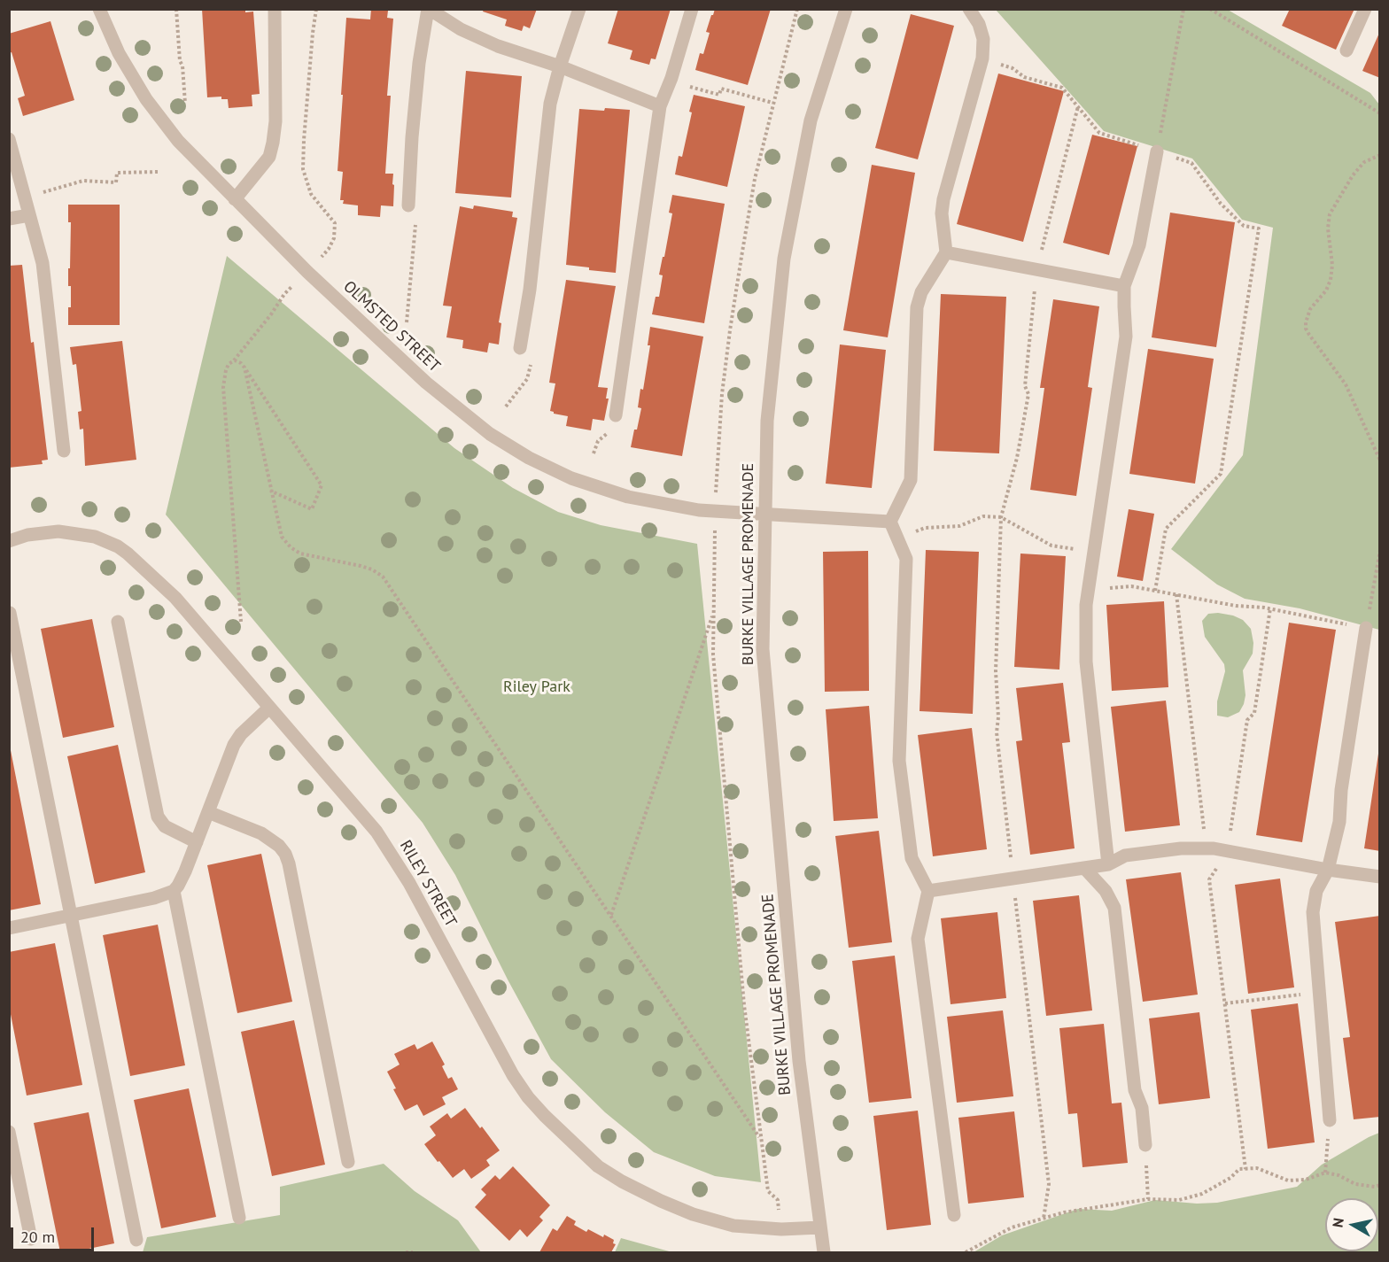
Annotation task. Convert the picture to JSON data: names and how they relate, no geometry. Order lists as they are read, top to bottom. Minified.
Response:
{"streets":{"street":["OLMSTED STREET","BURKE VILLAGE PROMENADE","RILEY STREET"]},"crossings":[["OLMSTED STREET","BURKE VILLAGE PROMENADE"],["BURKE VILLAGE PROMENADE","RILEY STREET"]],"parks":["Riley Park"],"scale_bar":"20 m","north":"left"}
